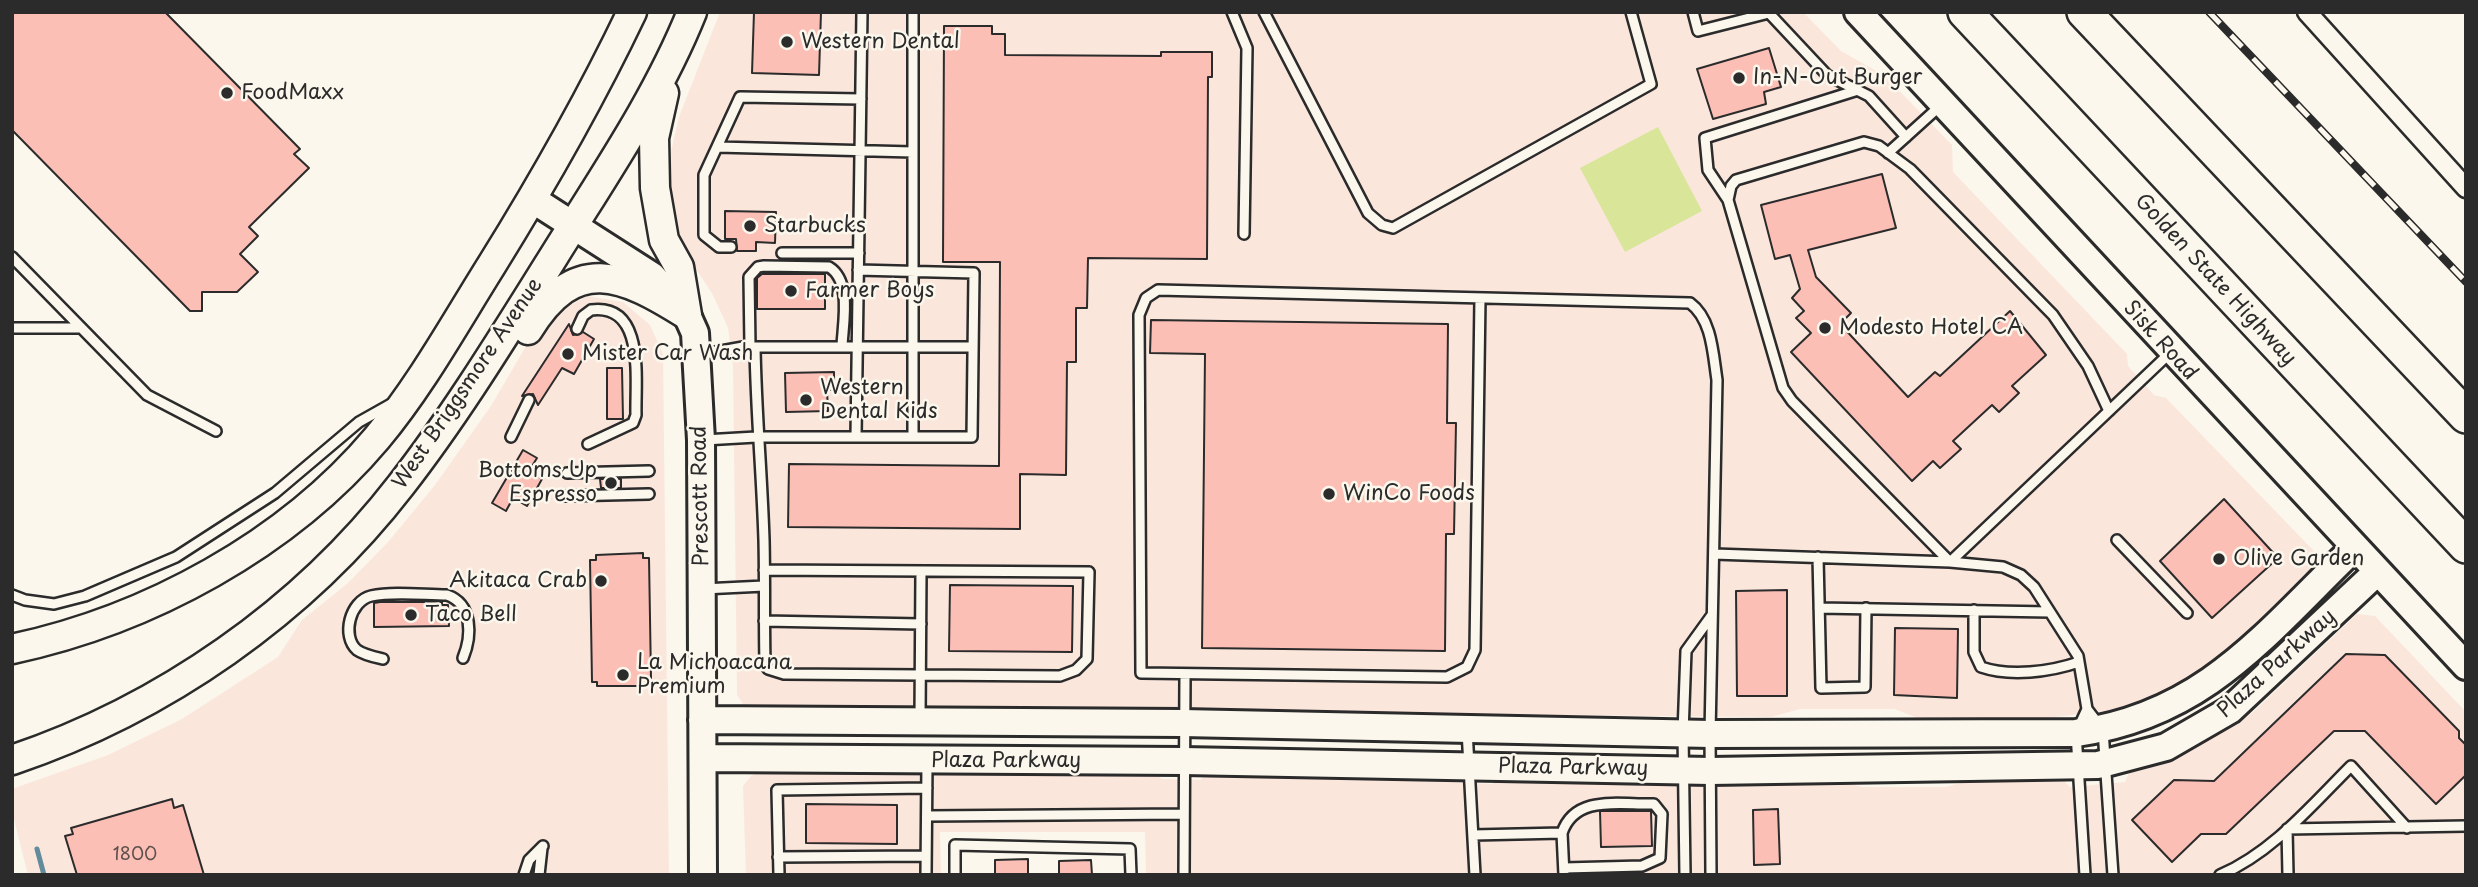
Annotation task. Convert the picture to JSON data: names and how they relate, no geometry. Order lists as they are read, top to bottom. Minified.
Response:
{"streets":{"highway":["Golden State Highway"],"main road":["West Briggsmore Avenue"],"street":["Sisk Road","Prescott Road","Plaza Parkway"]},"crossings":[["Sisk Road","Plaza Parkway"],["West Briggsmore Avenue","Prescott Road"],["Prescott Road","Plaza Parkway"]],"places":["Western Dental","In-N-Out Burger","FoodMaxx","Starbucks","Farmer Boys","Modesto Hotel CA","Mister Car Wash","Western Dental Kids","Bottoms Up Espresso","WinCo Foods","Olive Garden","Akitaca Crab","Taco Bell","La Michoacana Premium"],"house_numbers":["1800"]}
